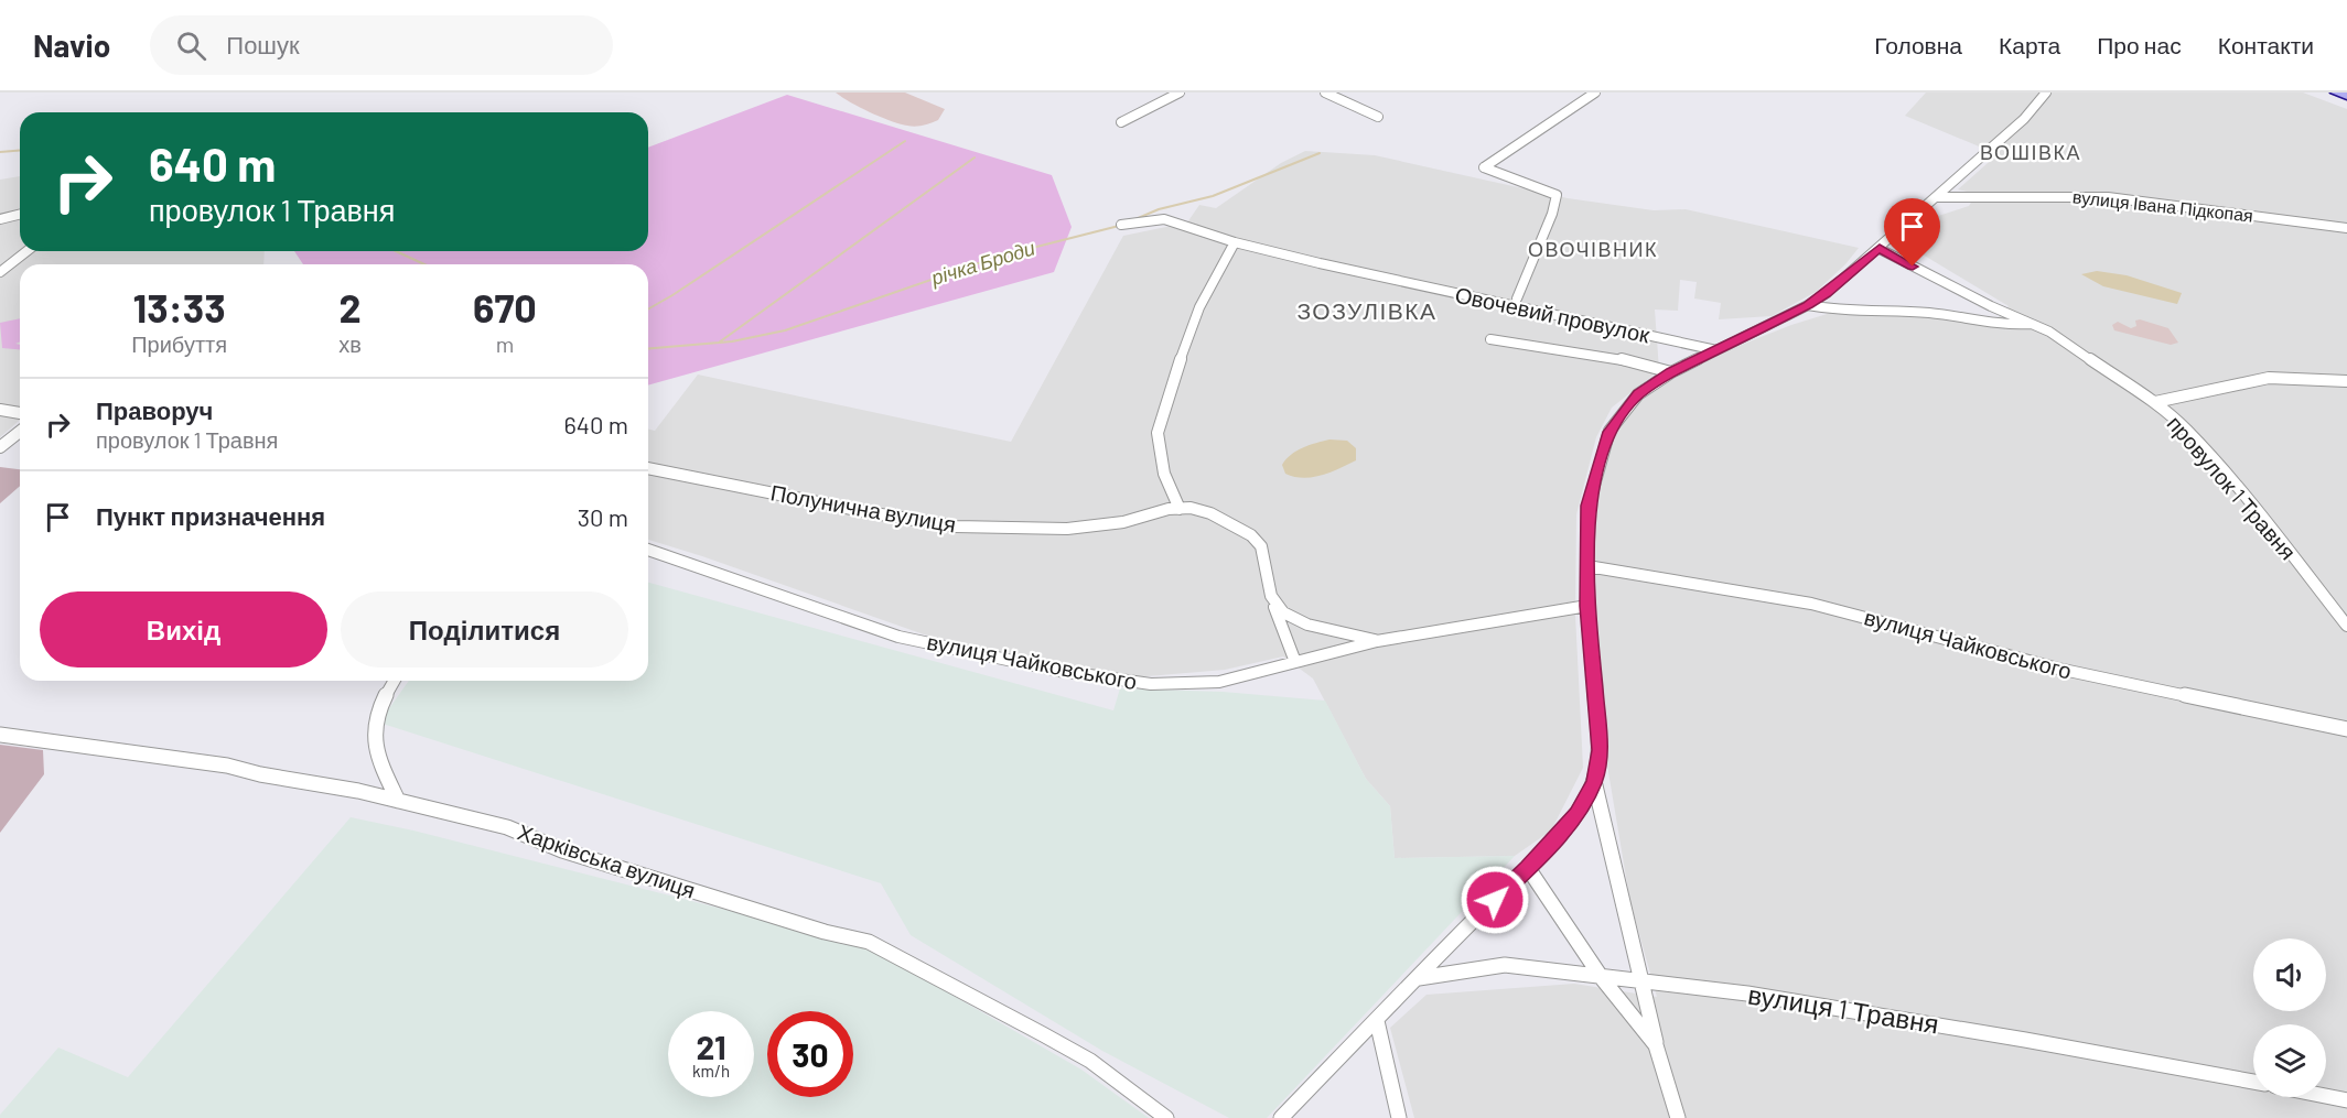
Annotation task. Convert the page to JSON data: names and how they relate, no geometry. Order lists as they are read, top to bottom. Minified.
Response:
{"streets":{"street":["вулиця Івана Підкопая","Овочевий провулок","провулок 1 Травня","Полунична вулиця","вулиця Чайковського","Харківська вулиця","вулиця 1 Травня"]},"crossings":[["Полунична вулиця","вулиця Чайковського"]],"districts":["ВОШІВКА","ОВОЧІВНИК","ЗОЗУЛІВКА"],"water":["річка Броди"],"page":{"header":"Navio","search":"Пошук","nav":["Головна","Карта","Про нас","Контакти"],"turn":["640 m","провулок 1 Травня"],"eta":["13:33","Прибуття","2","хв","670","m"],"list":[{"name":"Праворуч","note":"провулок 1 Травня","value":"640 m"},{"name":"Пункт призначення","value":"30 m"}],"buttons":["Вихід","Поділитися"],"speed":"21 km/h","limit":"30"}}
